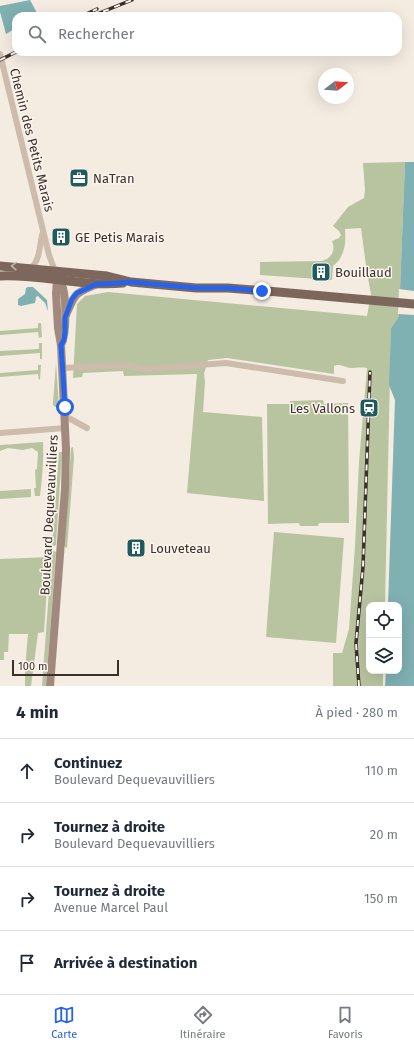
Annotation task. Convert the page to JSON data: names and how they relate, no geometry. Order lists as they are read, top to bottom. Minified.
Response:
{"streets":{"main road":["Boulevard Dequevauvilliers"],"street":["Chemin des Petits Marais"]},"crossings":[["Chemin des Petits Marais","Boulevard Dequevauvilliers"]],"places":{"office":["NaTran"],"building":["GE Petis Marais","Bouillaud","Louveteau"],"station":["Les Vallons"]},"scale_bar":"100 m","north":"right","page":{"search":"Rechercher","scale":"100 m","heading":["4 min","À pied · 280 m"],"list":[["Continuez","Boulevard Dequevauvilliers","110 m"],["Tournez à droite","Boulevard Dequevauvilliers","20 m"],["Tournez à droite","Avenue Marcel Paul","150 m"],"Arrivée à destination"],"nav":["Carte","Itinéraire","Favoris"]}}
